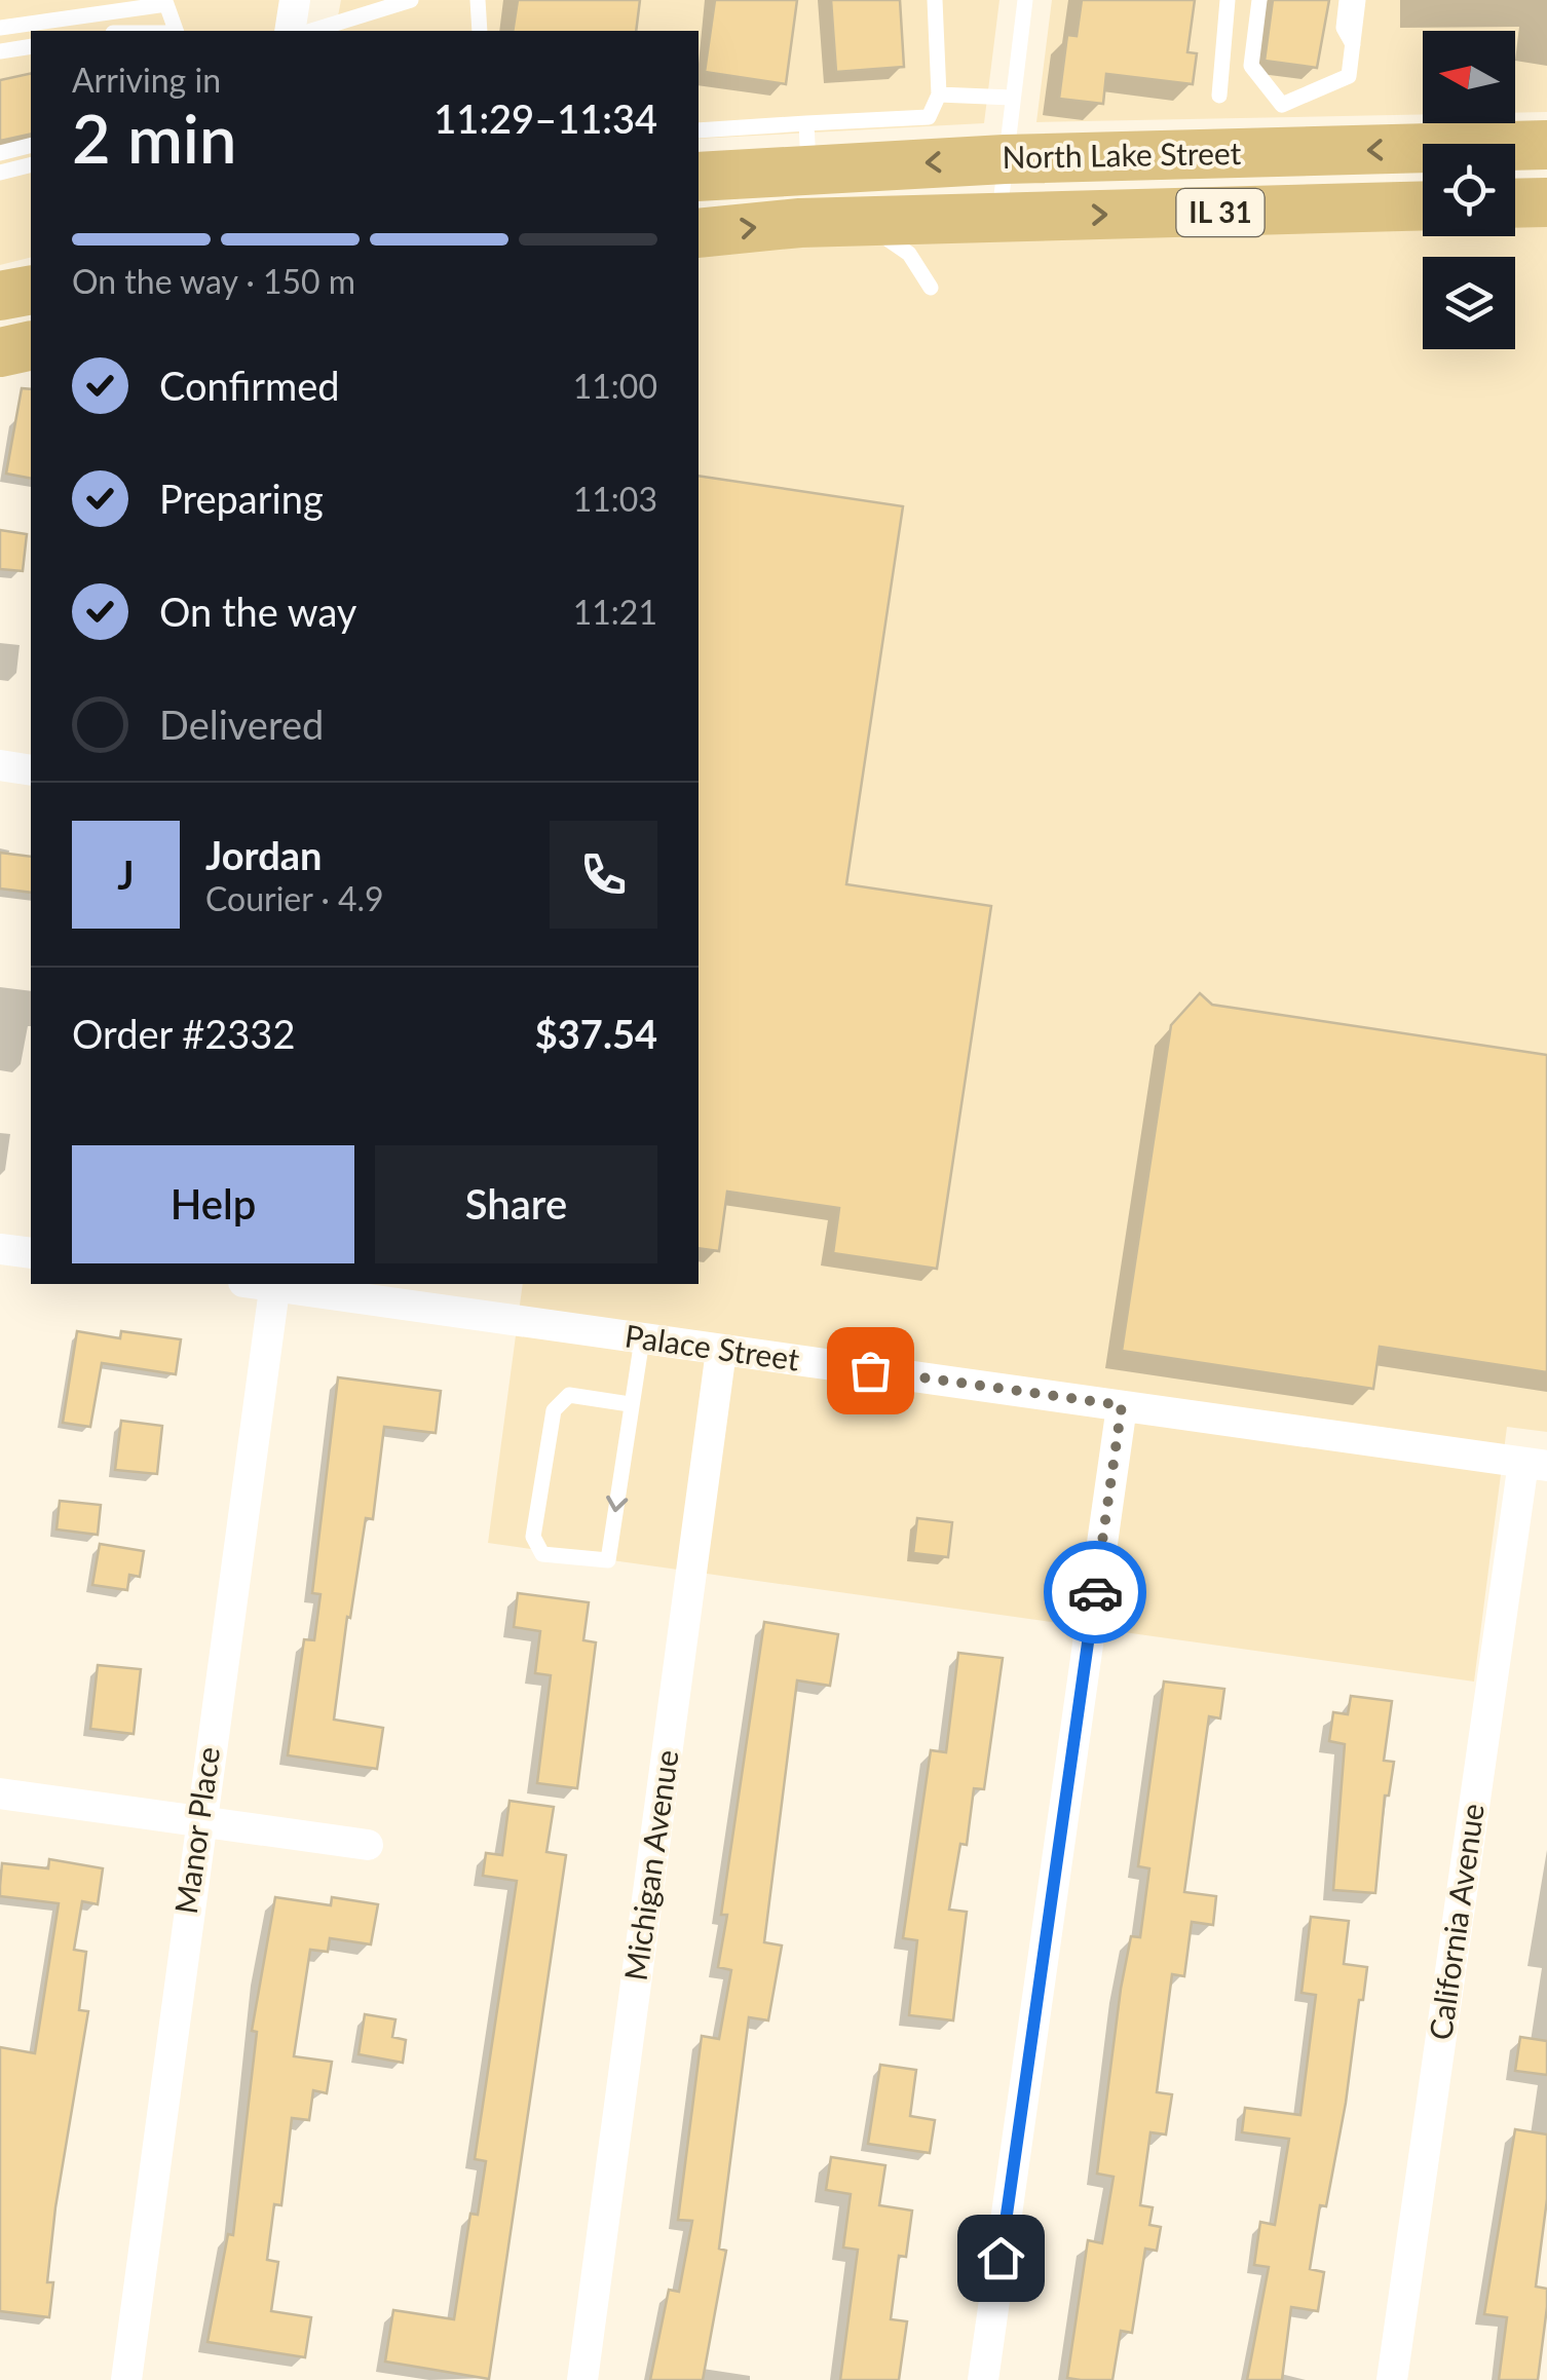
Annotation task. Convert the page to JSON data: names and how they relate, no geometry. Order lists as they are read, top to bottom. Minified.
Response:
{"streets":{"main road":["North Lake Street","IL 31"],"street":["Palace Street","Manor Place","Michigan Avenue","California Avenue"]},"crossings":[["Palace Street","Michigan Avenue"],["Palace Street","California Avenue"]],"north":"left","page":{"heading":["2 min","Arriving in","11:29–11:34"],"panel":["Jordan","Courier · 4.9","Order #2332","$37.54"],"bar":"On the way · 150 m","list":[["Confirmed","11:00"],["Preparing","11:03"],["On the way","11:21"],"Delivered"],"round":"J","buttons":["Help","Share"]}}
